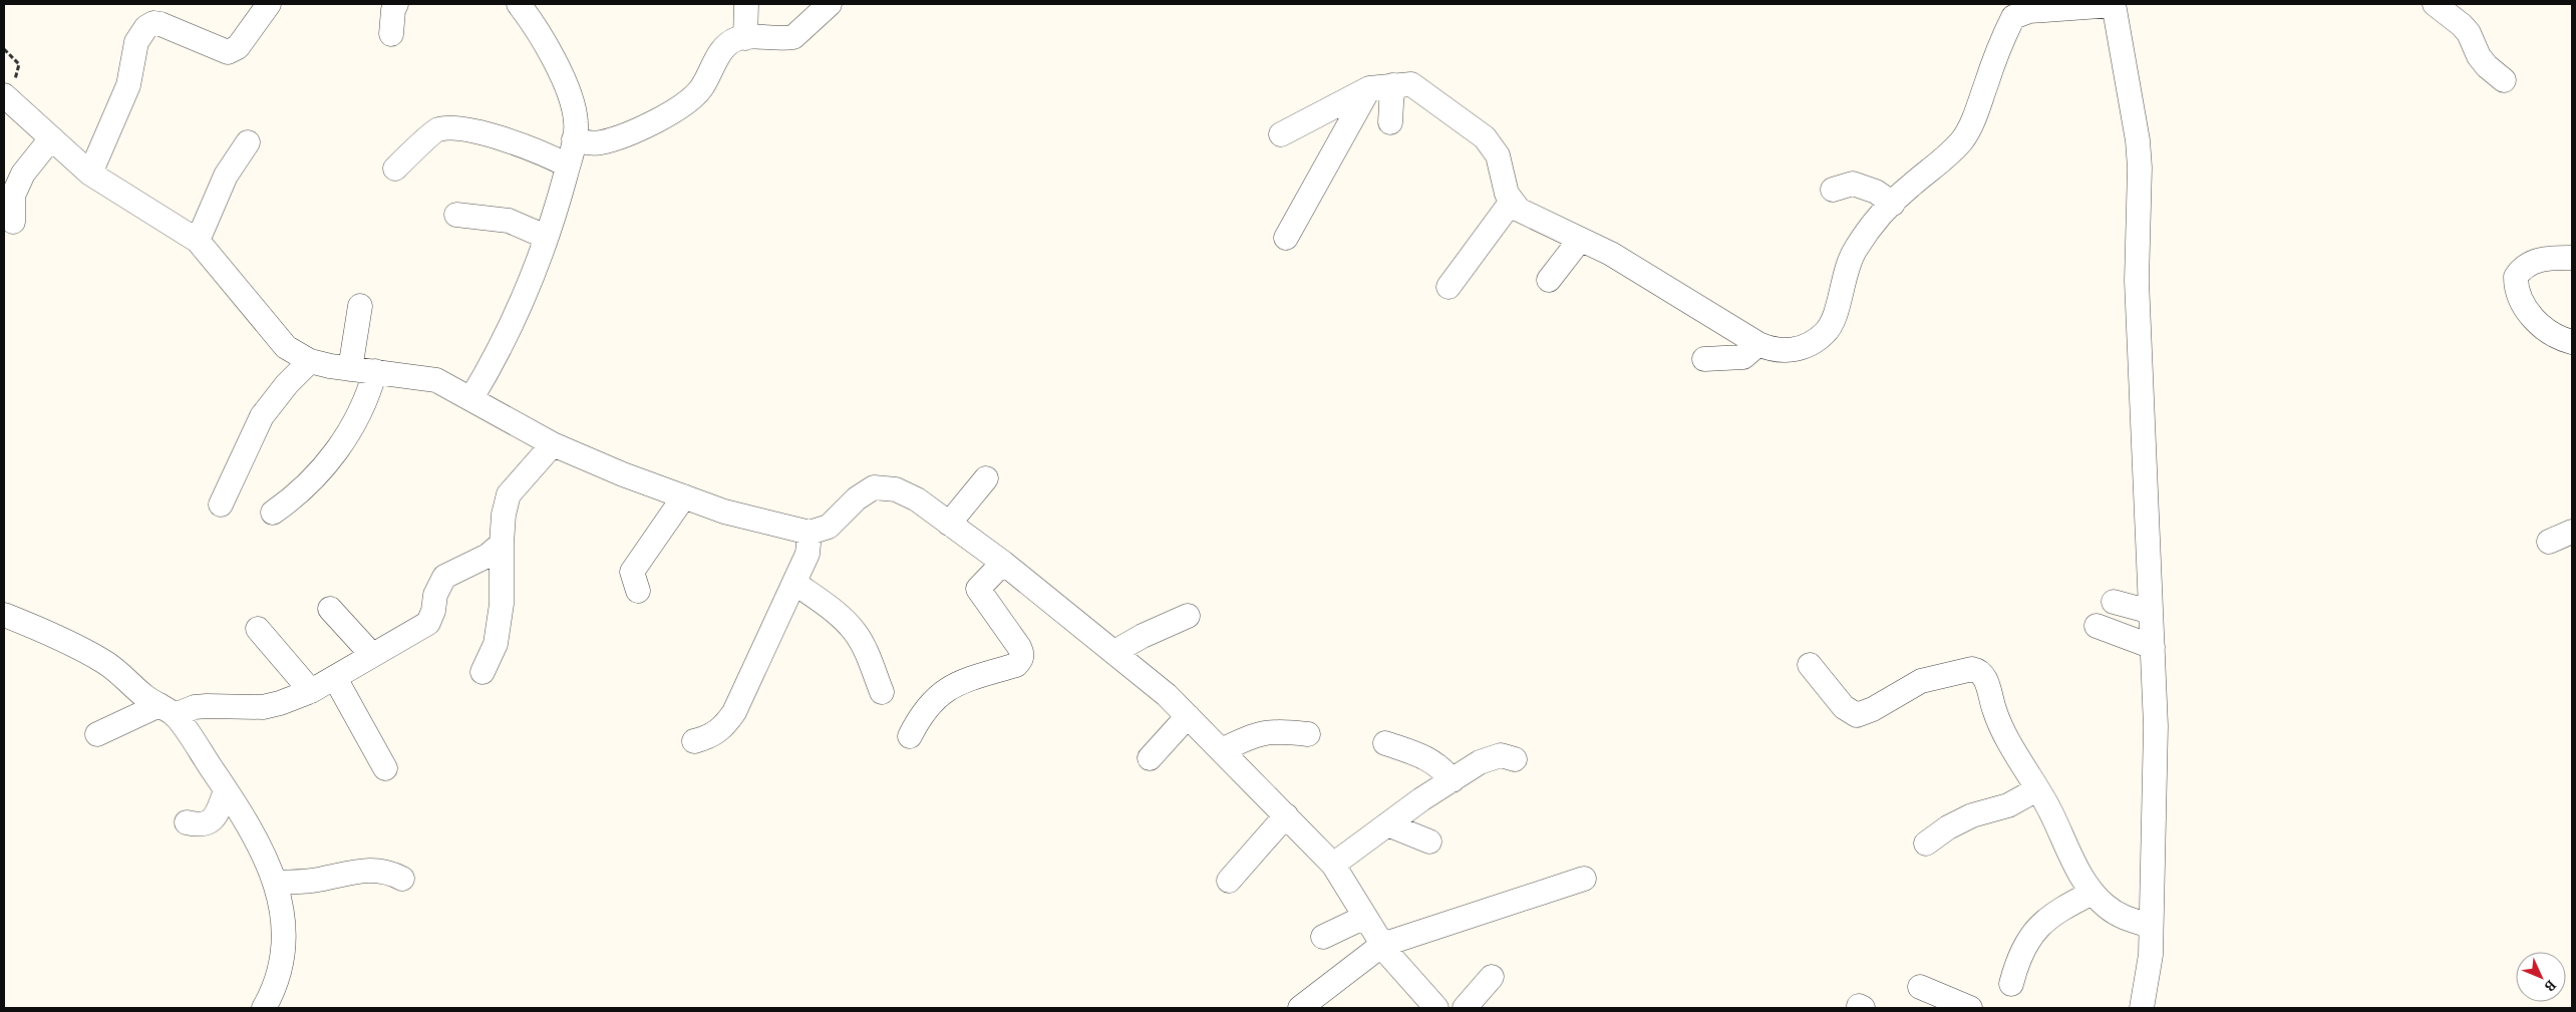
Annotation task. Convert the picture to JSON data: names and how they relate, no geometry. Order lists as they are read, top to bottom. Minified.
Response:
{"north":"bottom right"}
